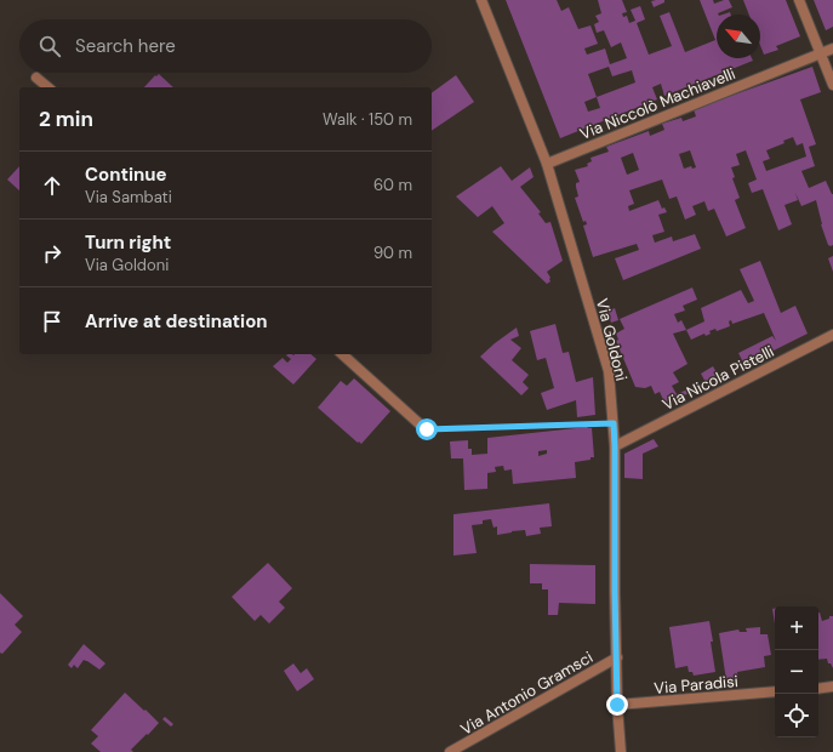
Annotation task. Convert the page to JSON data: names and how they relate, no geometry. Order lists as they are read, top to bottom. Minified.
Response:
{"streets":{"street":["Via Niccolò Machiavelli","Via Goldoni","Via Nicola Pistelli","Via Paradisi","Via Antonio Gramsci"]},"crossings":[["Via Niccolò Machiavelli","Via Goldoni"],["Via Goldoni","Via Nicola Pistelli"],["Via Goldoni","Via Paradisi"],["Via Goldoni","Via Antonio Gramsci"]],"north":"top left","page":{"search":"Search here","heading":["2 min","Walk · 150 m"],"list":[["Continue","Via Sambati","60 m"],["Turn right","Via Goldoni","90 m"],"Arrive at destination"],"map_buttons":["+","−"]}}
